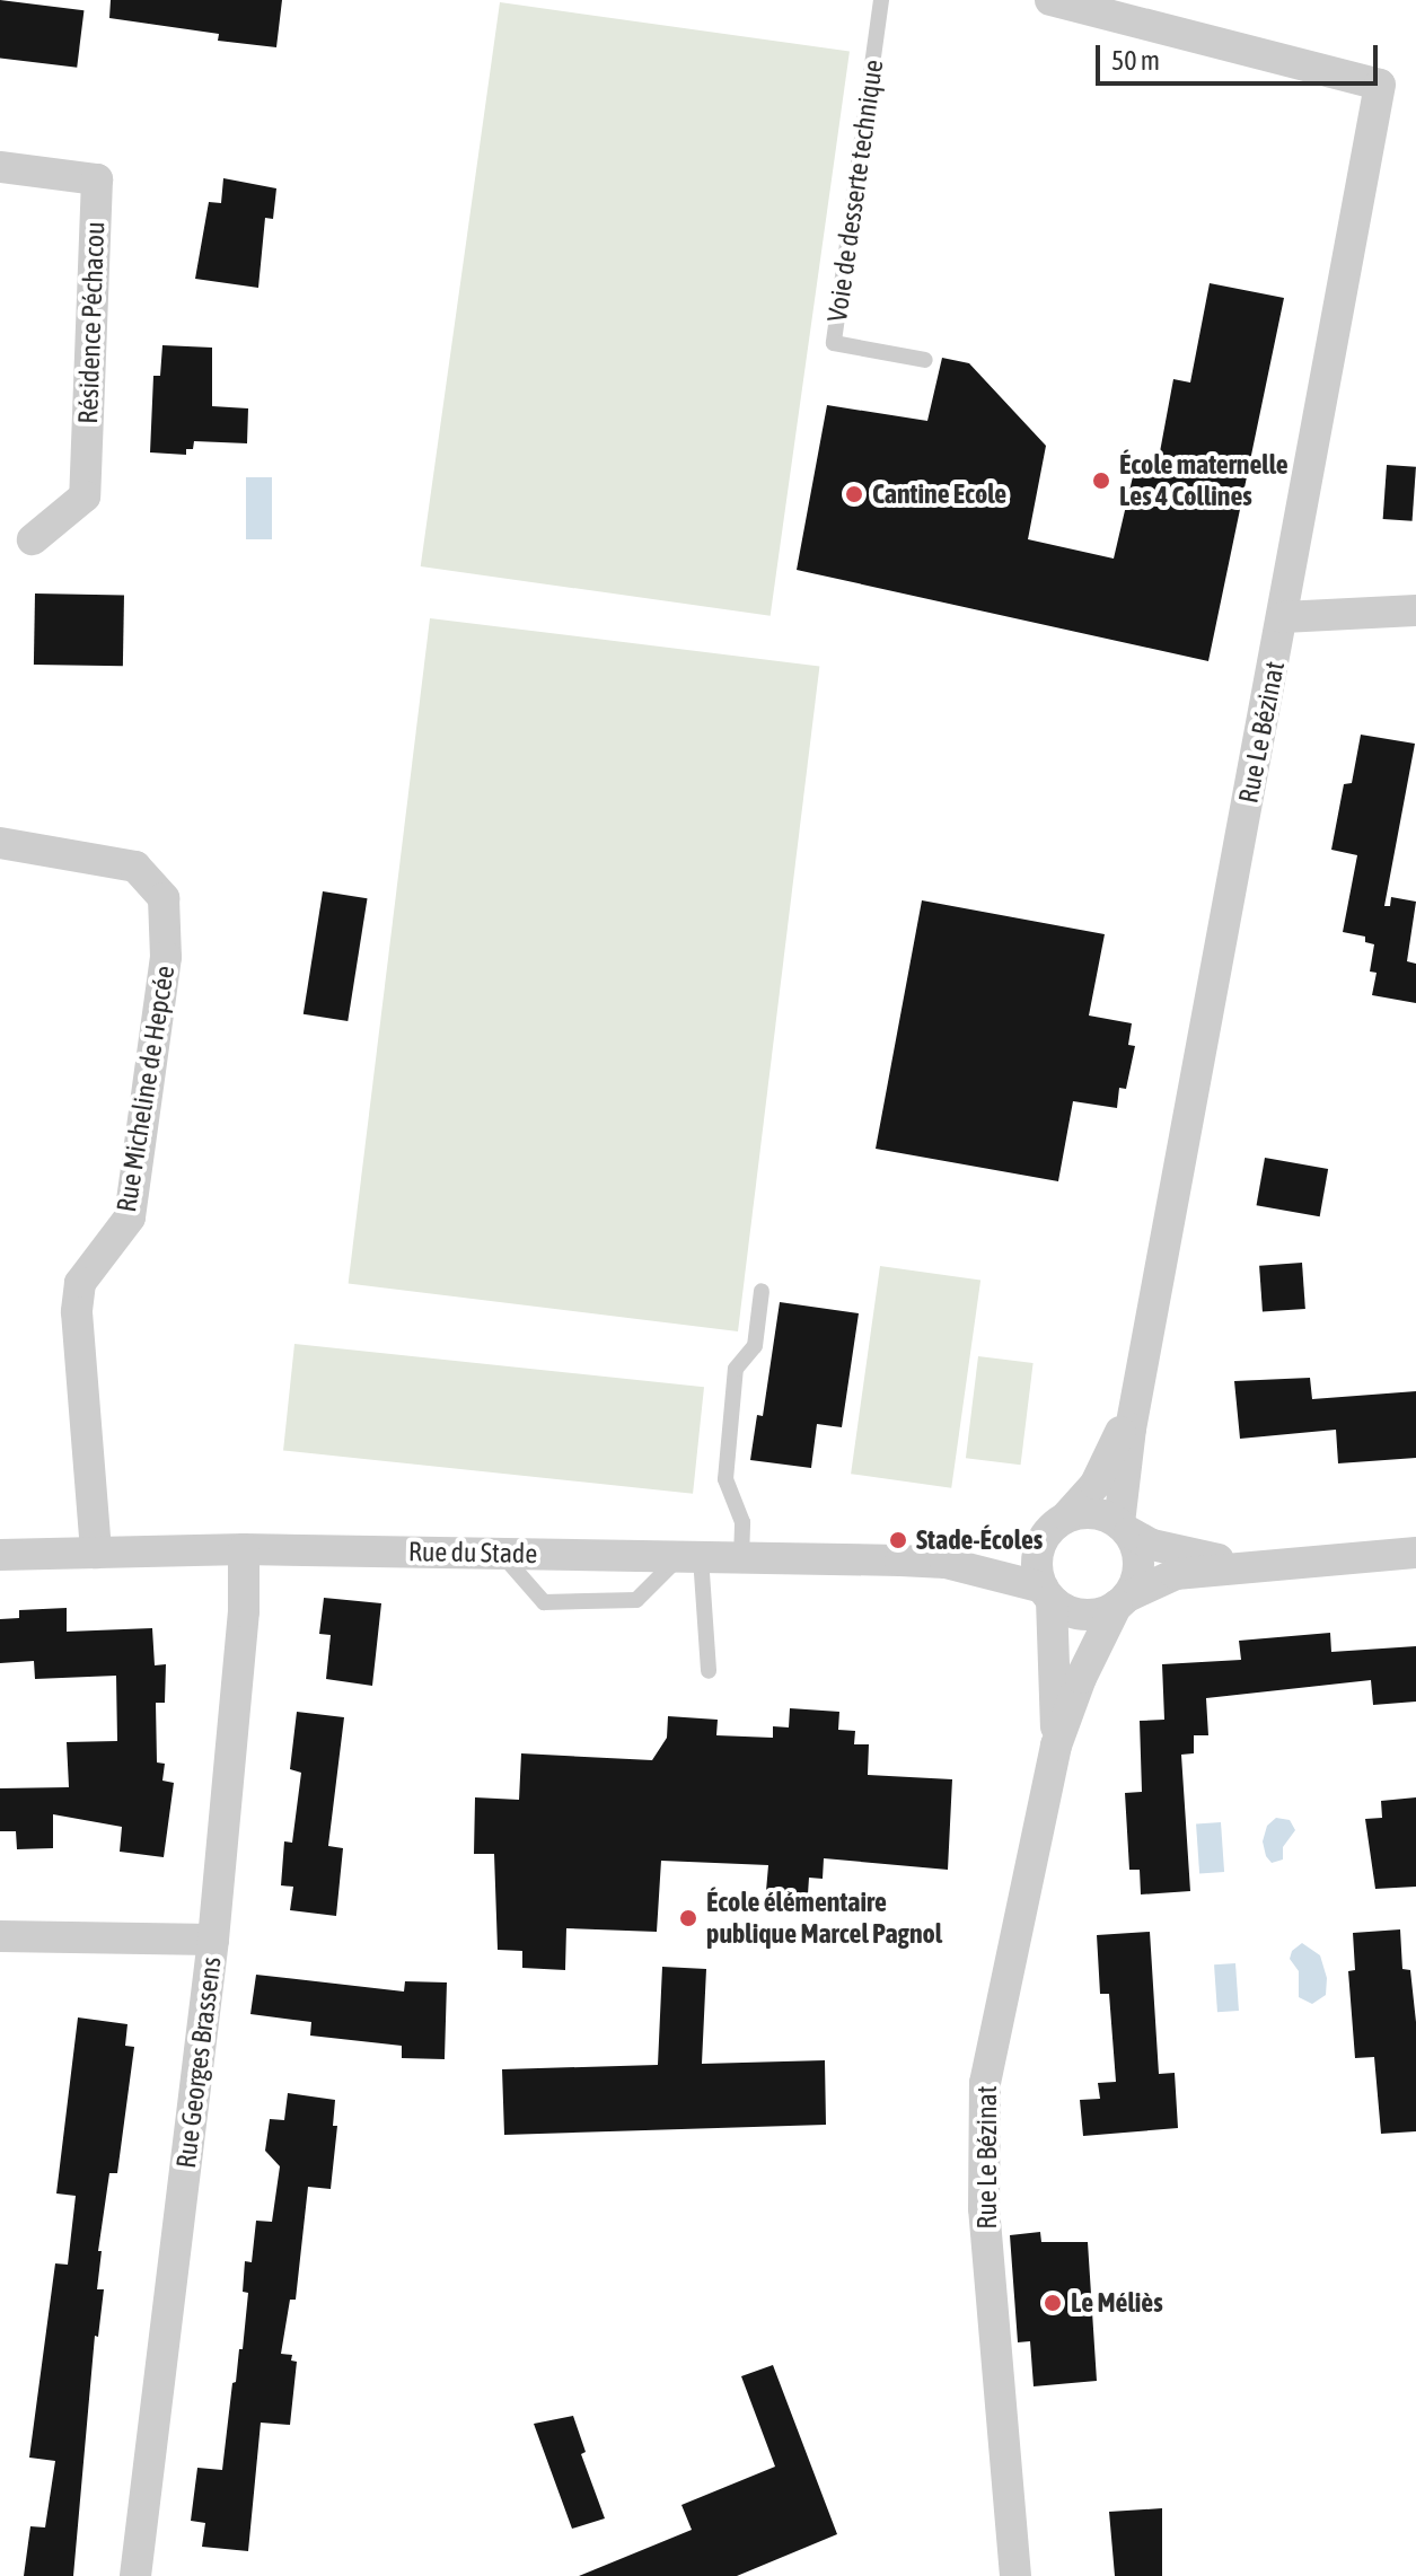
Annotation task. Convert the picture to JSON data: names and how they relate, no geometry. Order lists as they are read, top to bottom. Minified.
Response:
{"streets":{"street":["Résidence Péchacou","Rue Le Bézinat","Rue Micheline de Hepcée","Rue du Stade","Rue Georges Brassens"],"lane":["Voie de desserte technique"]},"crossings":[["Rue Le Bézinat","Rue du Stade"],["Rue Micheline de Hepcée","Rue du Stade"],["Rue du Stade","Rue Georges Brassens"]],"places":["École maternelle Les 4 Collines","Cantine Ecole","Stade-Écoles","École élémentaire publique Marcel Pagnol","Le Méliès"],"scale_bar":"50 m"}
